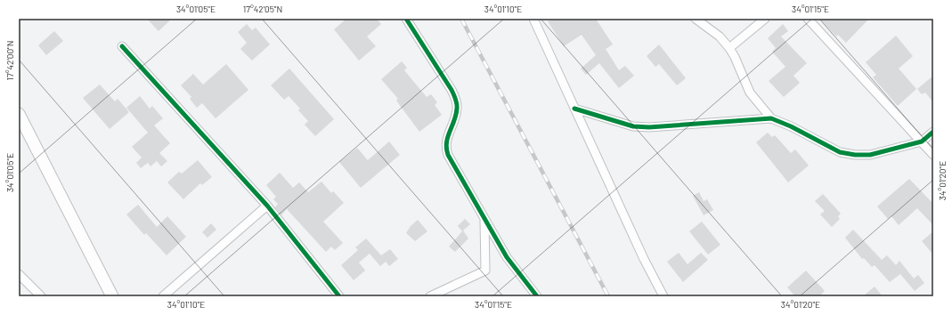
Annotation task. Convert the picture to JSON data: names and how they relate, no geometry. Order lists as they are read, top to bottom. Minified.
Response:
{"coordinates":["34°01'05\"E","17°42'05\"N","34°01'10\"E","34°01'15\"E","17°42'00\"N","34°01'20\"E"]}
